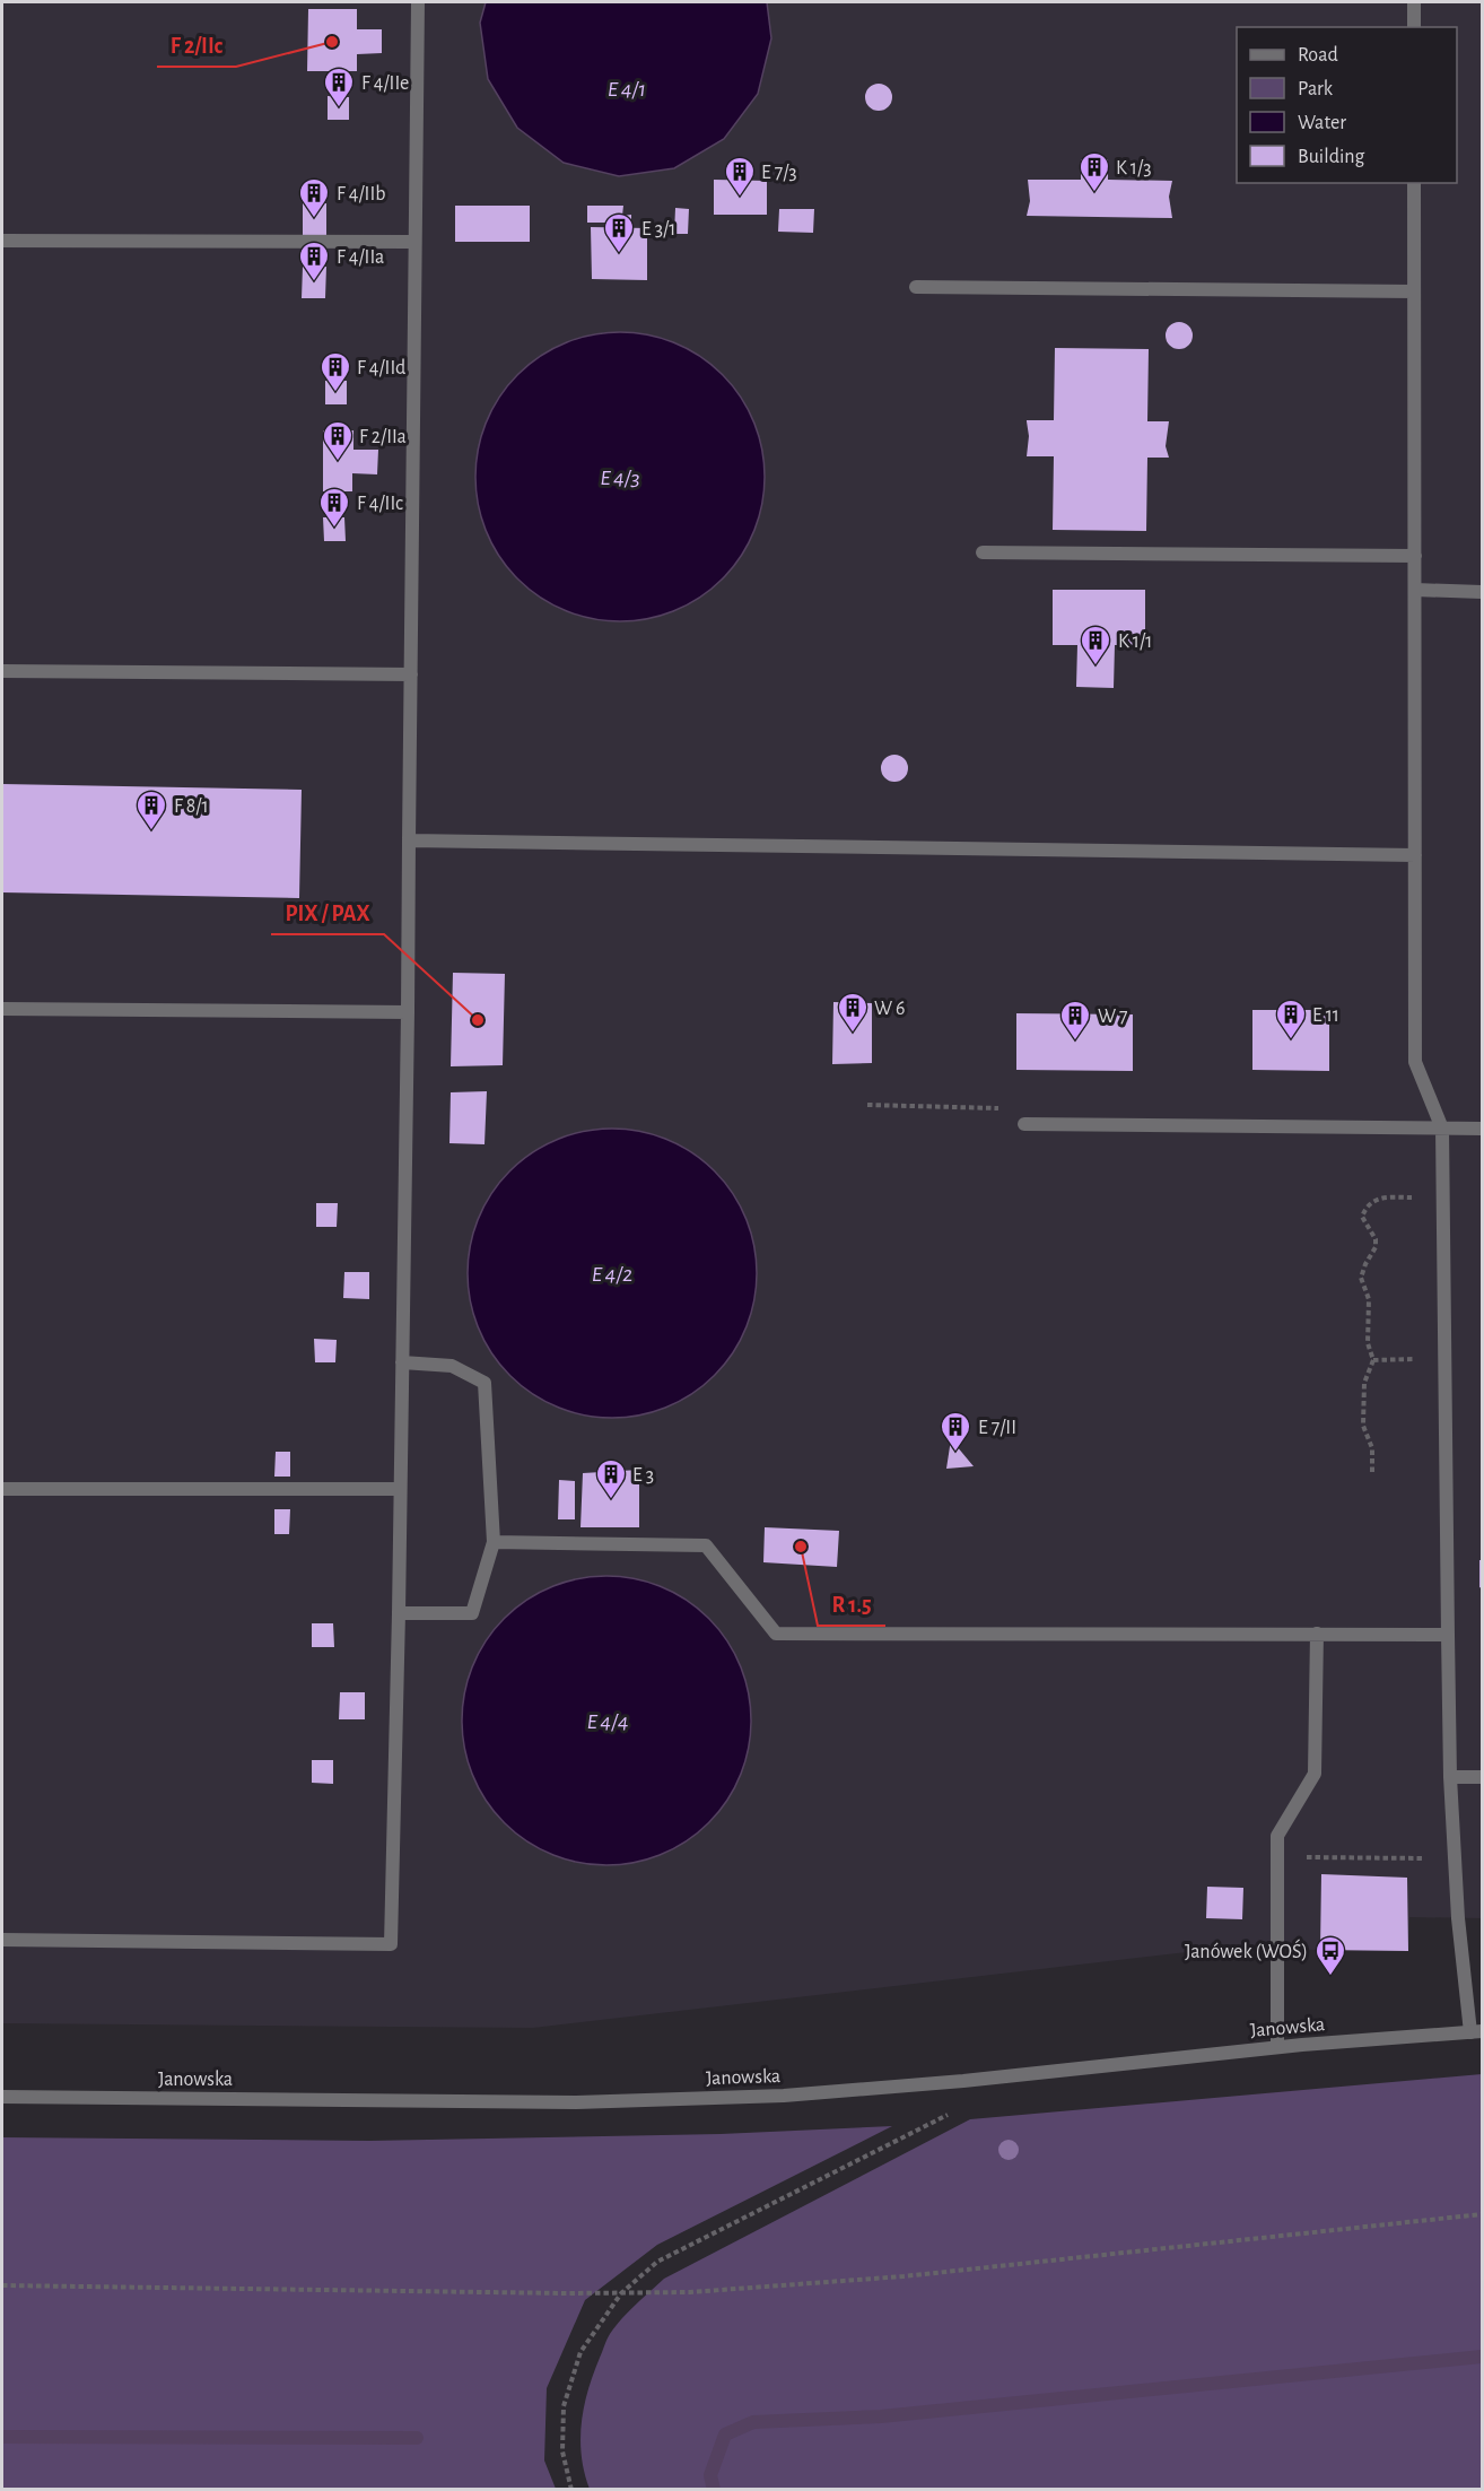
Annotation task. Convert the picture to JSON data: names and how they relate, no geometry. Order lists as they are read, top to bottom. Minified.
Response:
{"streets":{"street":["Janowska"]},"water":["E 4/1","E 4/3","E 4/2","E 4/4"],"places":{"other":["F 2/IIc","PIX / PAX","R 1.5"],"building":["F 4/IIe","K 1/3","E 7/3","F 4/IIb","E 3/1","F 4/IIa","F 4/IId","F 2/IIa","F 4/IIc","K 1/1","F 8/1","W 6","E 11","W 7","E 7/II","E 3"],"bus stop":["Janówek (WOŚ)"]},"legend":["Road","Park","Water","Building"]}
